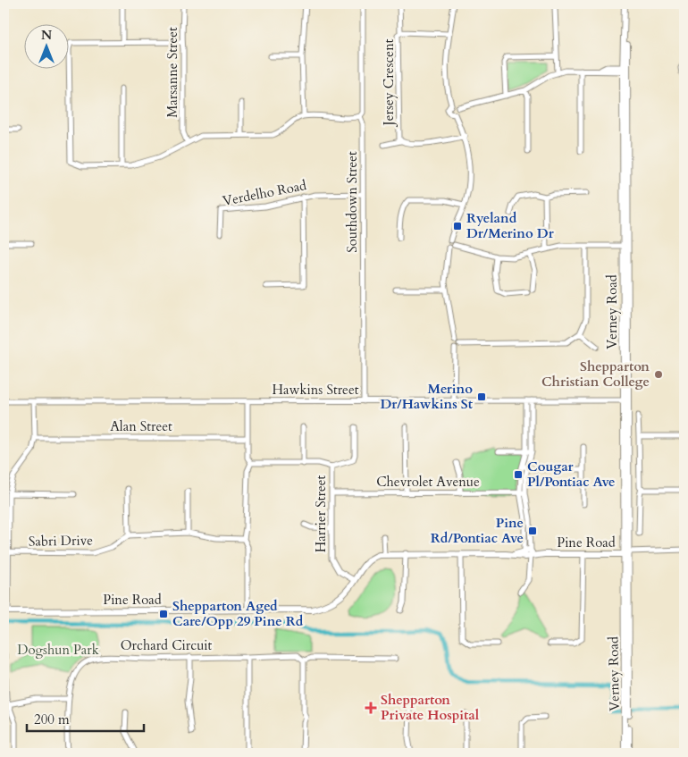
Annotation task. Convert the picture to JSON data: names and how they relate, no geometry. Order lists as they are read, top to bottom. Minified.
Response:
{"streets":{"street":["Marsanne Street","Jersey Crescent","Verdelho Road","Southdown Street","Verney Road","Hawkins Street","Alan Street","Chevrolet Avenue","Harrier Street","Sabri Drive","Pine Road","Orchard Circuit"]},"crossings":[["Verdelho Road","Southdown Street"],["Southdown Street","Hawkins Street"],["Verney Road","Hawkins Street"],["Verney Road","Pine Road"],["Chevrolet Avenue","Harrier Street"],["Harrier Street","Pine Road"]],"parks":["Dogshun Park"],"places":{"transit":["Ryeland Dr/Merino Dr","Merino Dr/Hawkins St","Cougar Pl/Pontiac Ave","Pine Rd/Pontiac Ave","Shepparton Aged Care/Opp 29 Pine Rd"],"other":["Shepparton Christian College"],"health":["Shepparton Private Hospital"]},"scale_bar":"200 m","north":"top"}
